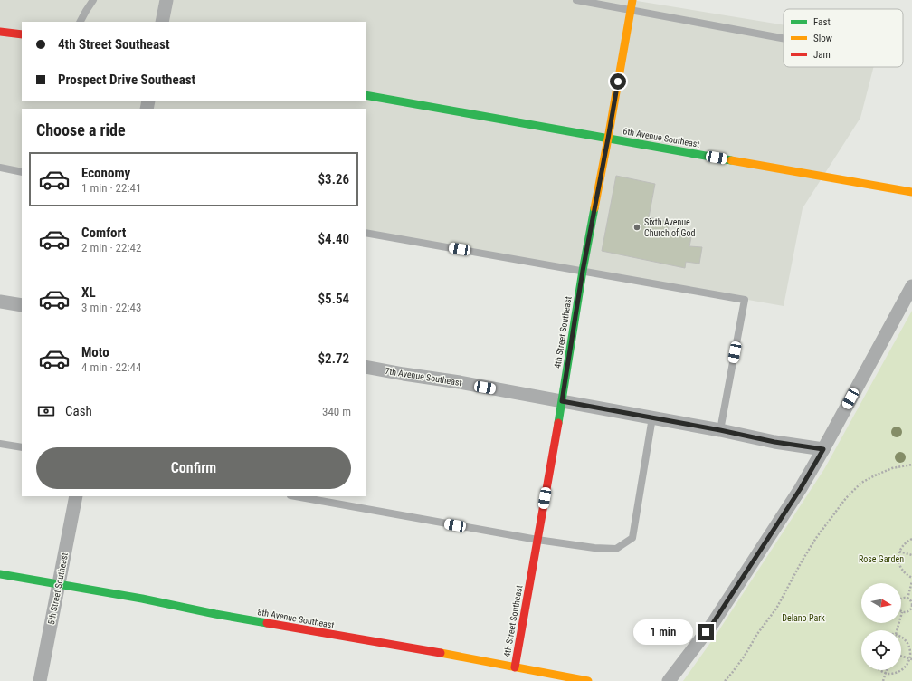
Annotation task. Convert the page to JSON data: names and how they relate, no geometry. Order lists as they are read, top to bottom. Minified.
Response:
{"streets":{"street":["6th Avenue Southeast","4th Street Southeast","7th Avenue Southeast","5th Street Southeast","8th Avenue Southeast"]},"crossings":[["6th Avenue Southeast","4th Street Southeast"],["4th Street Southeast","7th Avenue Southeast"],["4th Street Southeast","8th Avenue Southeast"],["5th Street Southeast","8th Avenue Southeast"]],"parks":["Rose Garden","Delano Park"],"places":["Sixth Avenue Church of God"],"legend":["Fast","Slow","Jam"],"north":"right","page":{"banner":["4th Street Southeast","Prospect Drive Southeast"],"heading":"Choose a ride","list":[{"name":"Economy","note":"1 min · 22:41","value":"$3.26"},{"name":"Comfort","note":"2 min · 22:42","value":"$4.40"},{"name":"XL","note":"3 min · 22:43","value":"$5.54"},{"name":"Moto","note":"4 min · 22:44","value":"$2.72"}],"pay":["Cash","340 m"],"buttons":"Confirm","bubble":"1 min"}}
